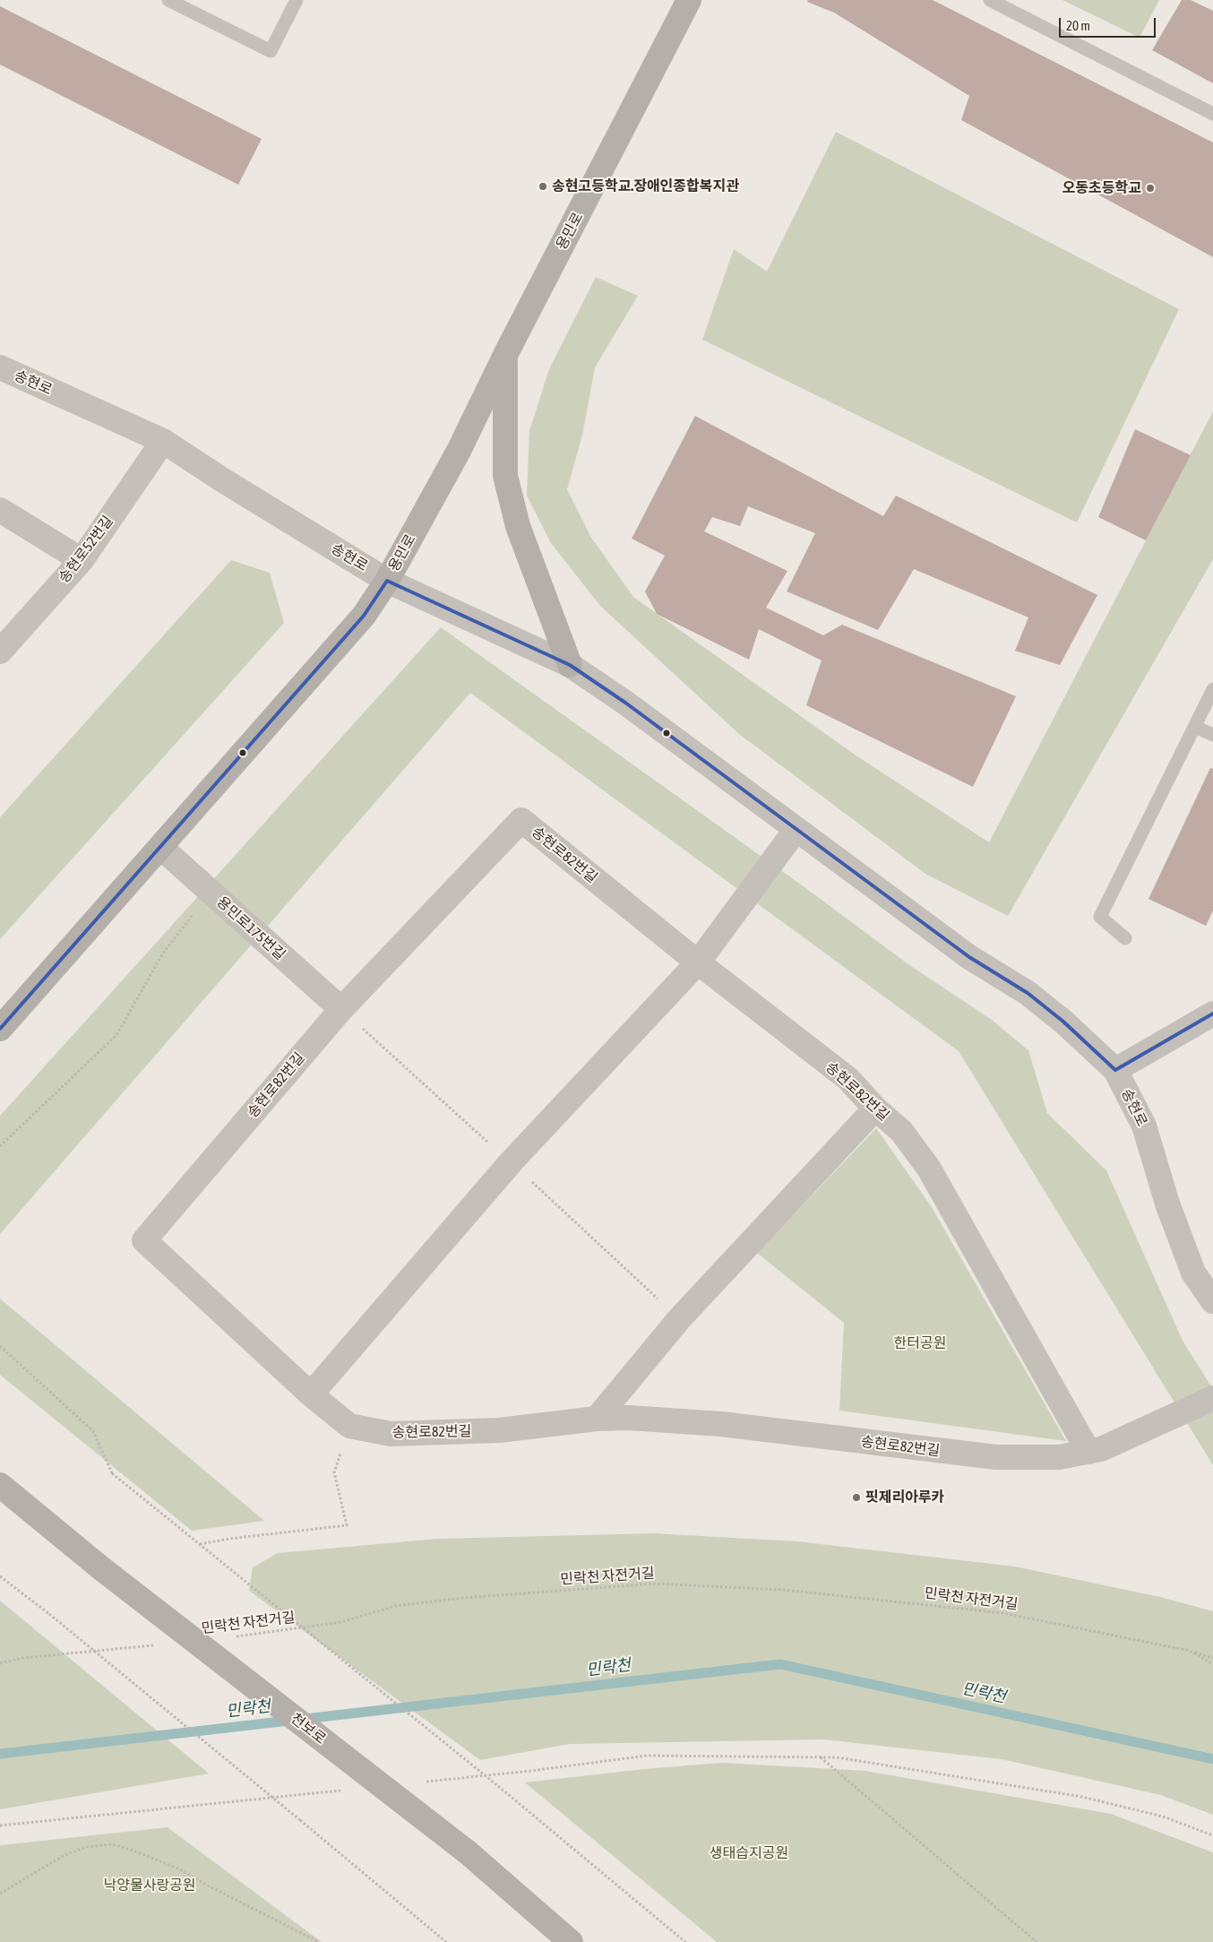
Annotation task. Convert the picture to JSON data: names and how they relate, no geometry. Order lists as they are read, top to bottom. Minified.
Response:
{"streets":{"main road":["용민로","천보로"],"street":["송현로","송현로52번길","송현로82번길","용민로175번길"],"path":["민락천 자전거길"]},"crossings":[["용민로","송현로"],["용민로","용민로175번길"],["송현로","송현로52번길"],["송현로82번길","용민로175번길"]],"water":["민락천"],"parks":["한터공원","생태습지공원","낙양물사랑공원"],"places":["송현고등학교.장애인종합복지관","오동초등학교","핏제리아루카"],"scale_bar":"20 m"}
